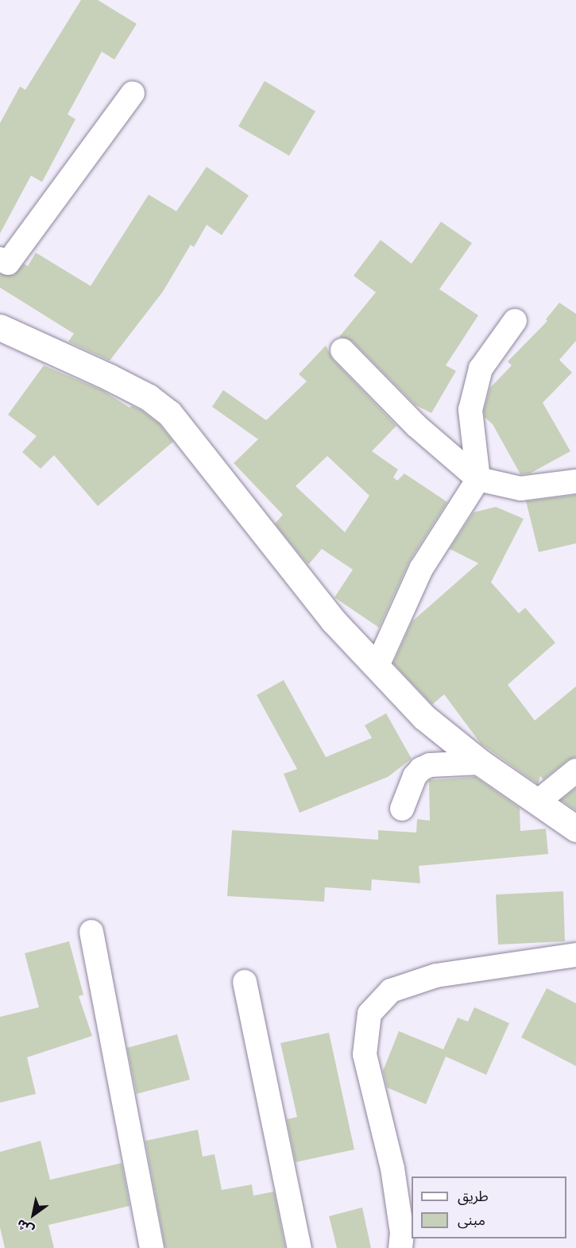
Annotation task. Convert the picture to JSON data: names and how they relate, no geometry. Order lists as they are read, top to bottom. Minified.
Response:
{"legend":["طريق","مبنى"],"north":"bottom left"}
